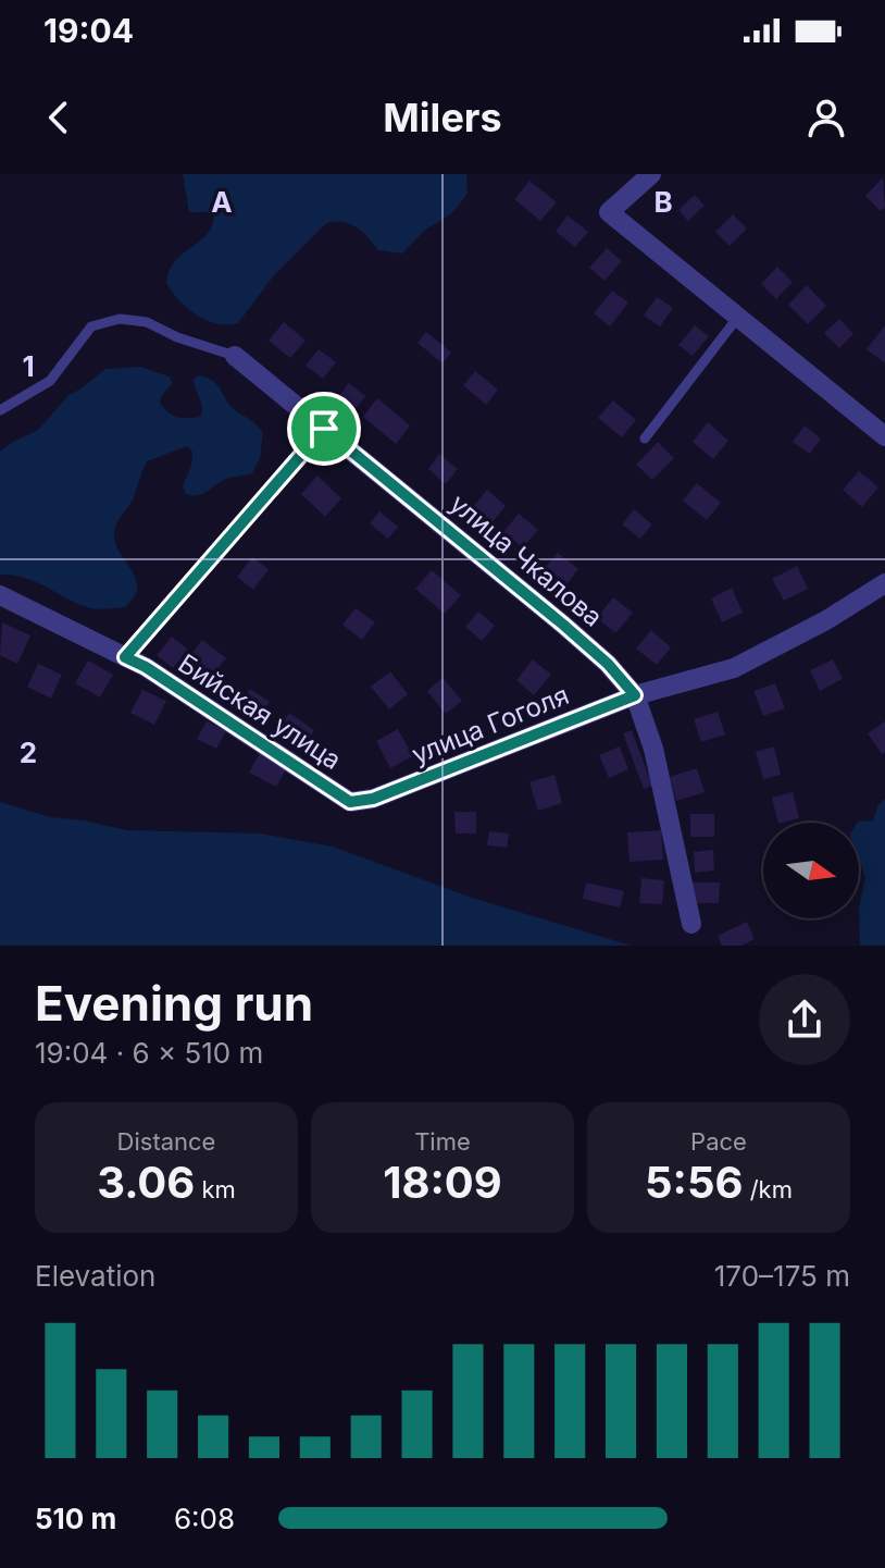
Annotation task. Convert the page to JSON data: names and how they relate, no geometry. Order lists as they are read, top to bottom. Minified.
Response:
{"streets":{"street":["улица Чкалова","Бийская улица","улица Гоголя"]},"crossings":[["улица Чкалова","улица Гоголя"],["Бийская улица","улица Гоголя"]],"north":"right","page":{"status":"19:04","header":"Milers","heading":["Evening run","19:04 · 6 × 510 m"],"stats":[["Distance","3.06 km"],["Time","18:09"],["Pace","5:56 /km"]],"chart":["Elevation","170–175 m"],"list":[{"name":"510 m","note":"6:08"}]},"grid":{"columns":["A","B"],"rows":["1","2"]}}
